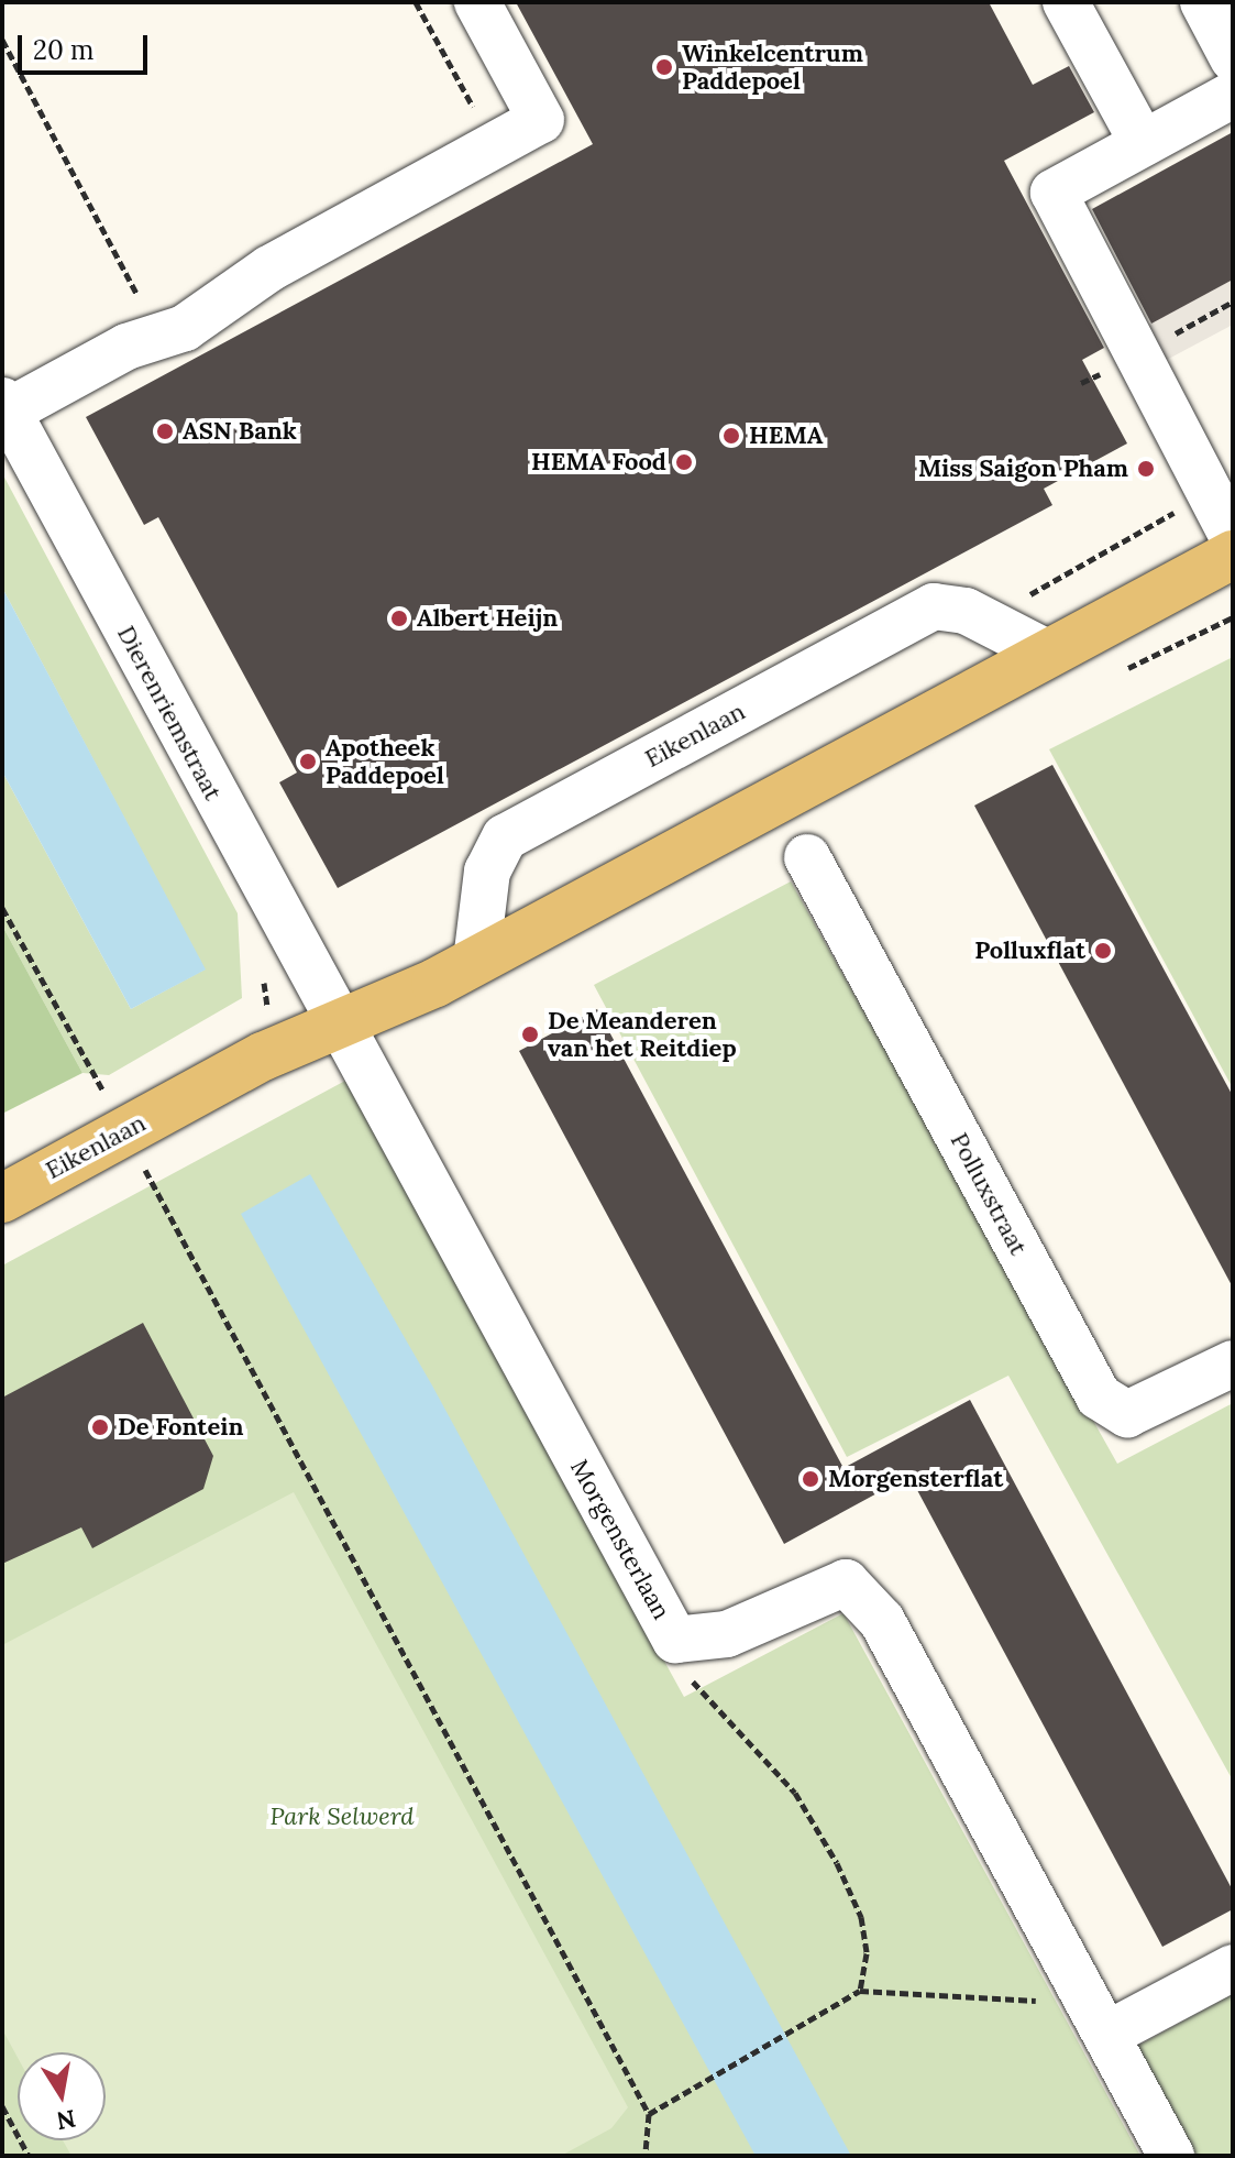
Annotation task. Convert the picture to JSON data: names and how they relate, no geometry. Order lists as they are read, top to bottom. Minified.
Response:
{"streets":{"main road":["Eikenlaan"],"street":["Dierenriemstraat","Polluxstraat","Morgensterlaan"]},"crossings":[["Dierenriemstraat","Eikenlaan"],["Dierenriemstraat","Morgensterlaan"],["Eikenlaan","Morgensterlaan"]],"parks":["Park Selwerd"],"places":["Winkelcentrum Paddepoel","ASN Bank","HEMA","HEMA Food","Miss Saigon Pham","Albert Heijn","Apotheek Paddepoel","Polluxflat","De Meanderen van het Reitdiep","De Fontein","Morgensterflat"],"scale_bar":"20 m","north":"bottom"}
